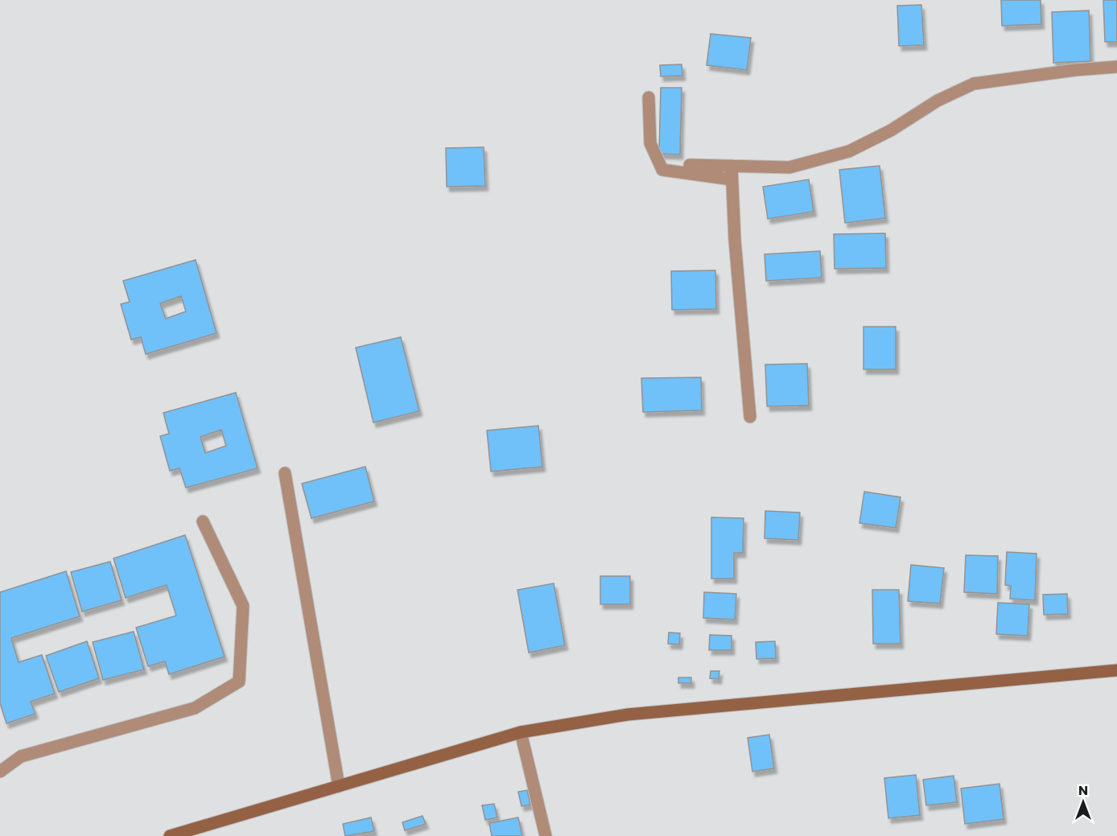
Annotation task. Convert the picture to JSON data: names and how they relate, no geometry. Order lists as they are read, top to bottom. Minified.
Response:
{"north":"top"}
